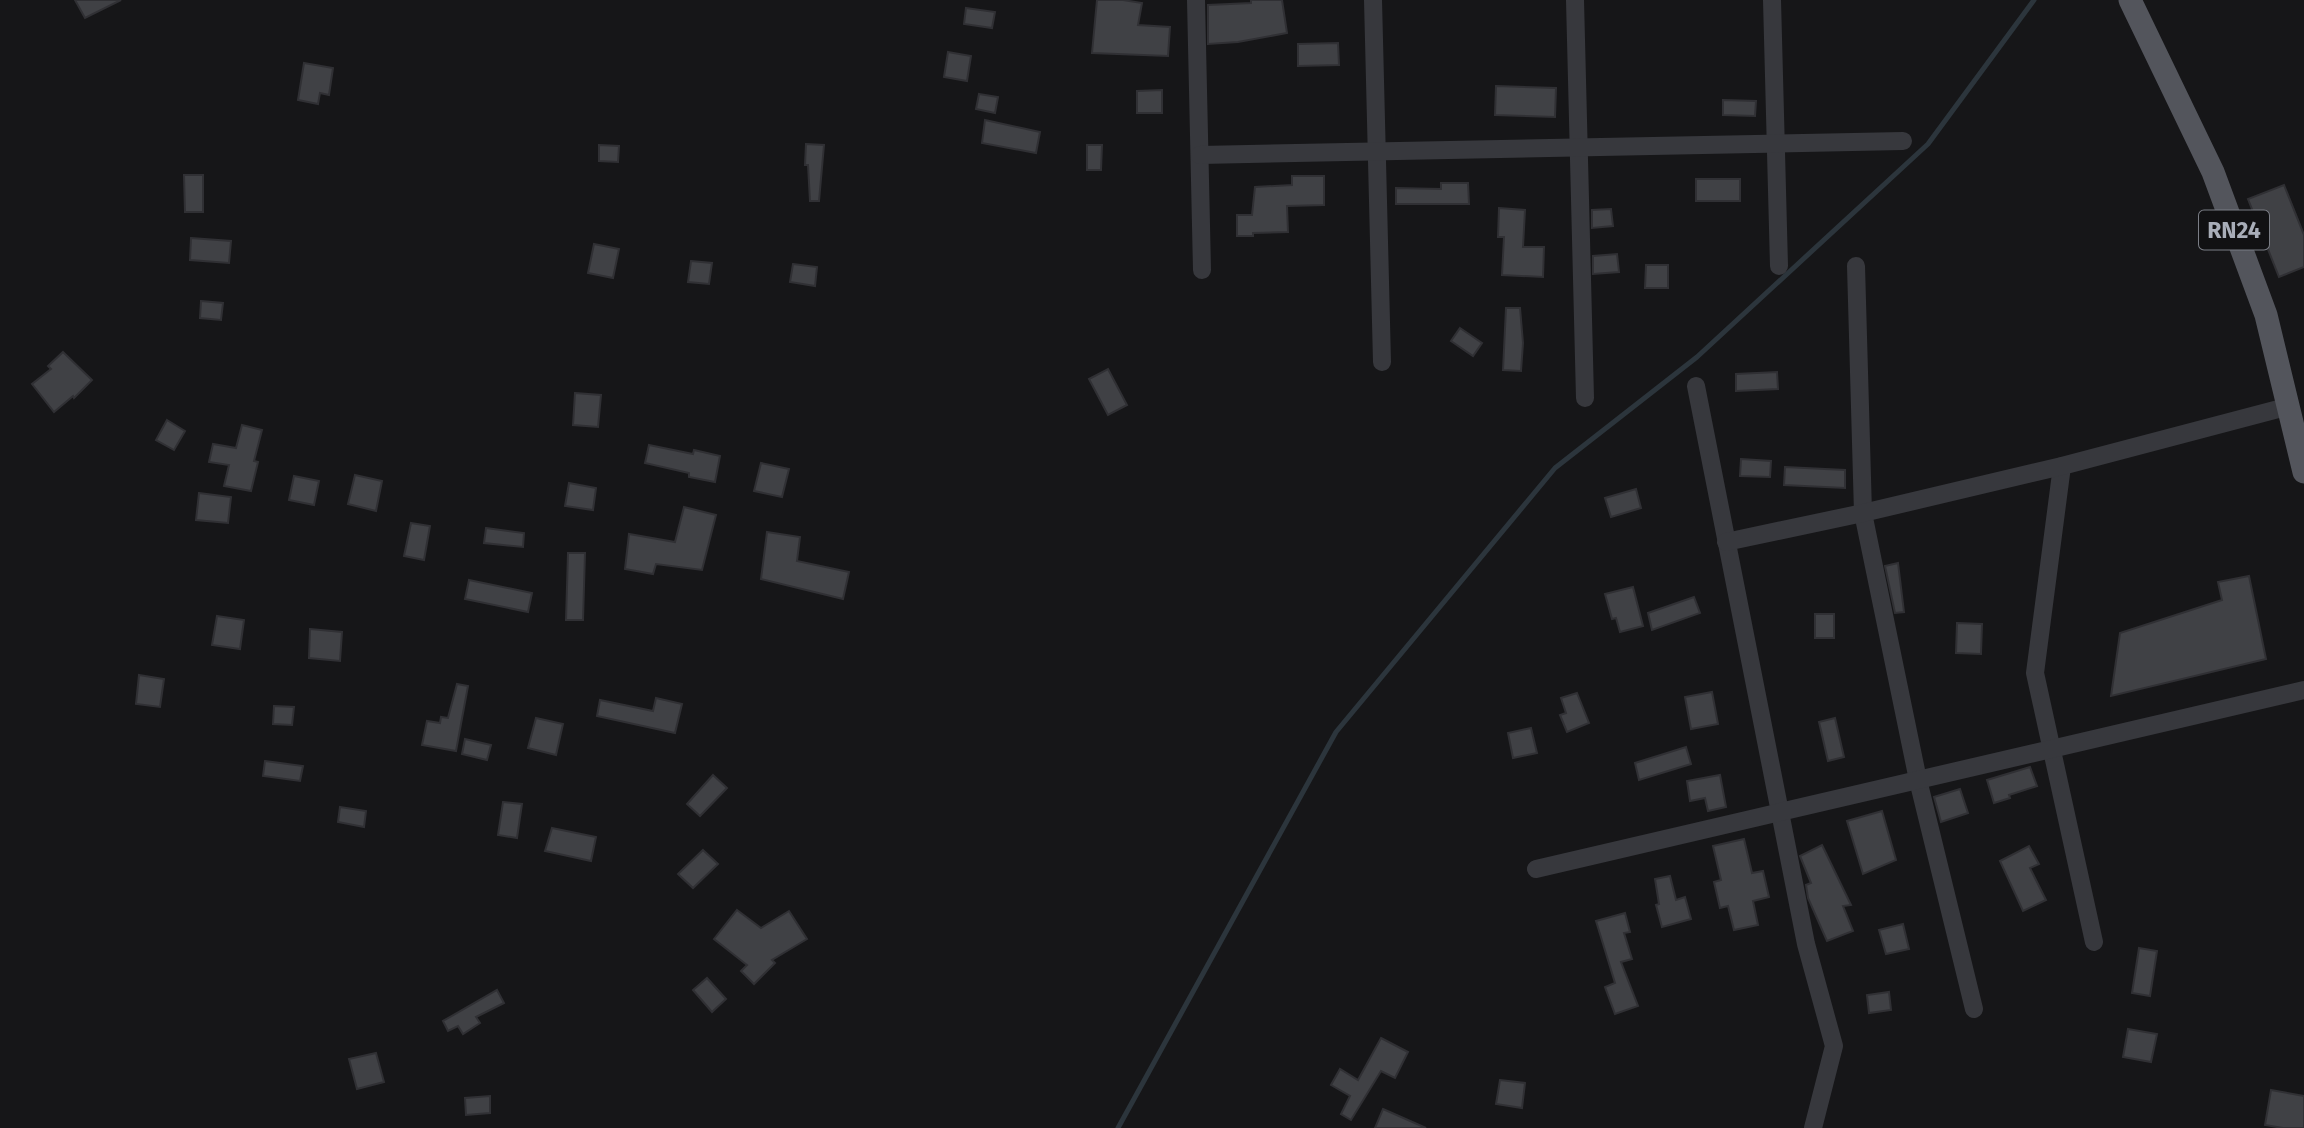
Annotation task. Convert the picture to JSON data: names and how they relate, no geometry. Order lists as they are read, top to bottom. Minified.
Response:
{"streets":{"main road":["RN24"]}}
